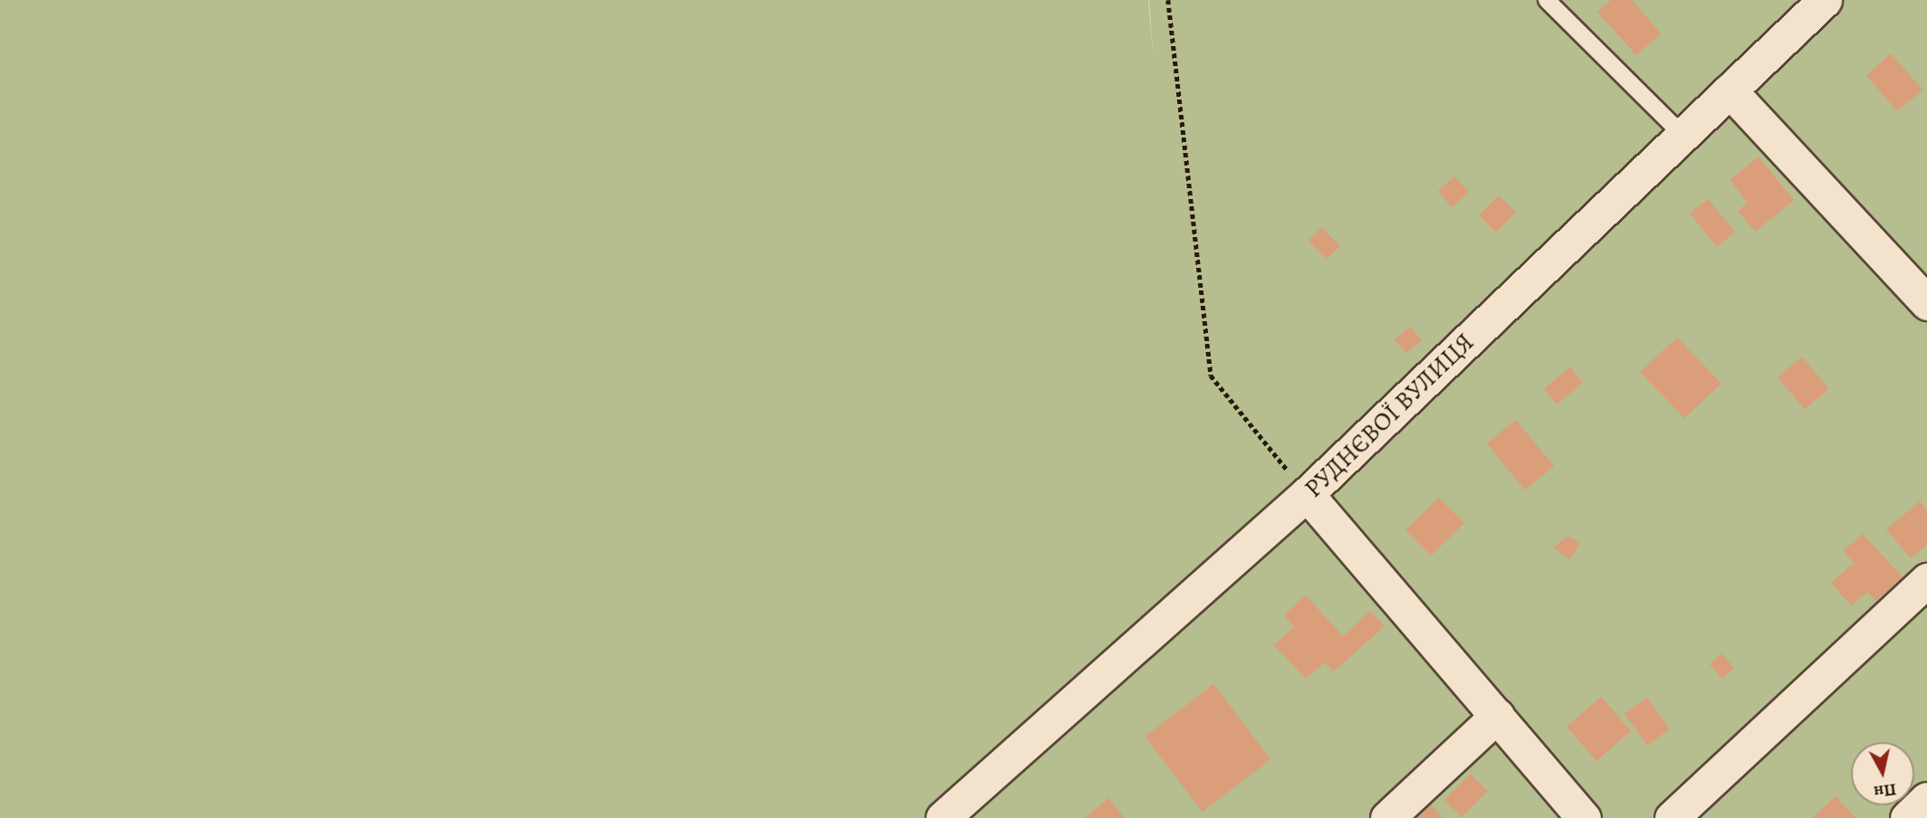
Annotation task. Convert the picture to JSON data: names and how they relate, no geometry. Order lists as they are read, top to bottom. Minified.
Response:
{"streets":{"street":["РУДНЄВОЇ ВУЛИЦЯ"]},"north":"bottom"}
